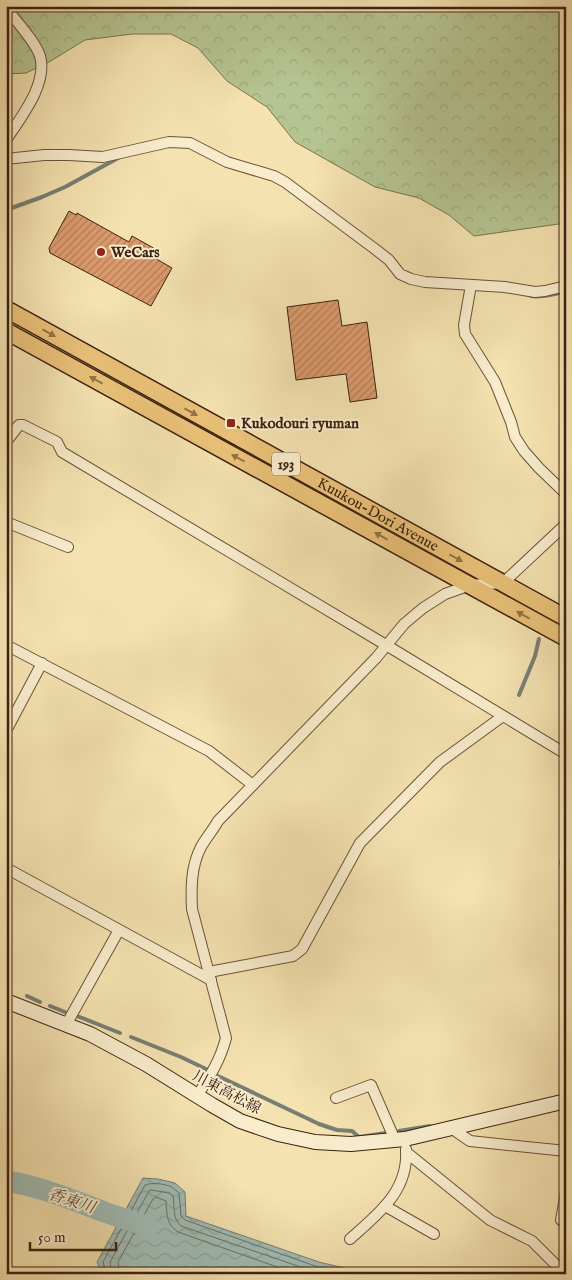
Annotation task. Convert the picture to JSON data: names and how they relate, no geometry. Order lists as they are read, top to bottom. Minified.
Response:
{"streets":{"highway":["193","Kuukou-Dori Avenue"],"main road":["川東高松線"]},"water":["香東川"],"places":{"other":["WeCars"],"transit":["Kukodouri ryuman"]},"scale_bar":"50 m"}
